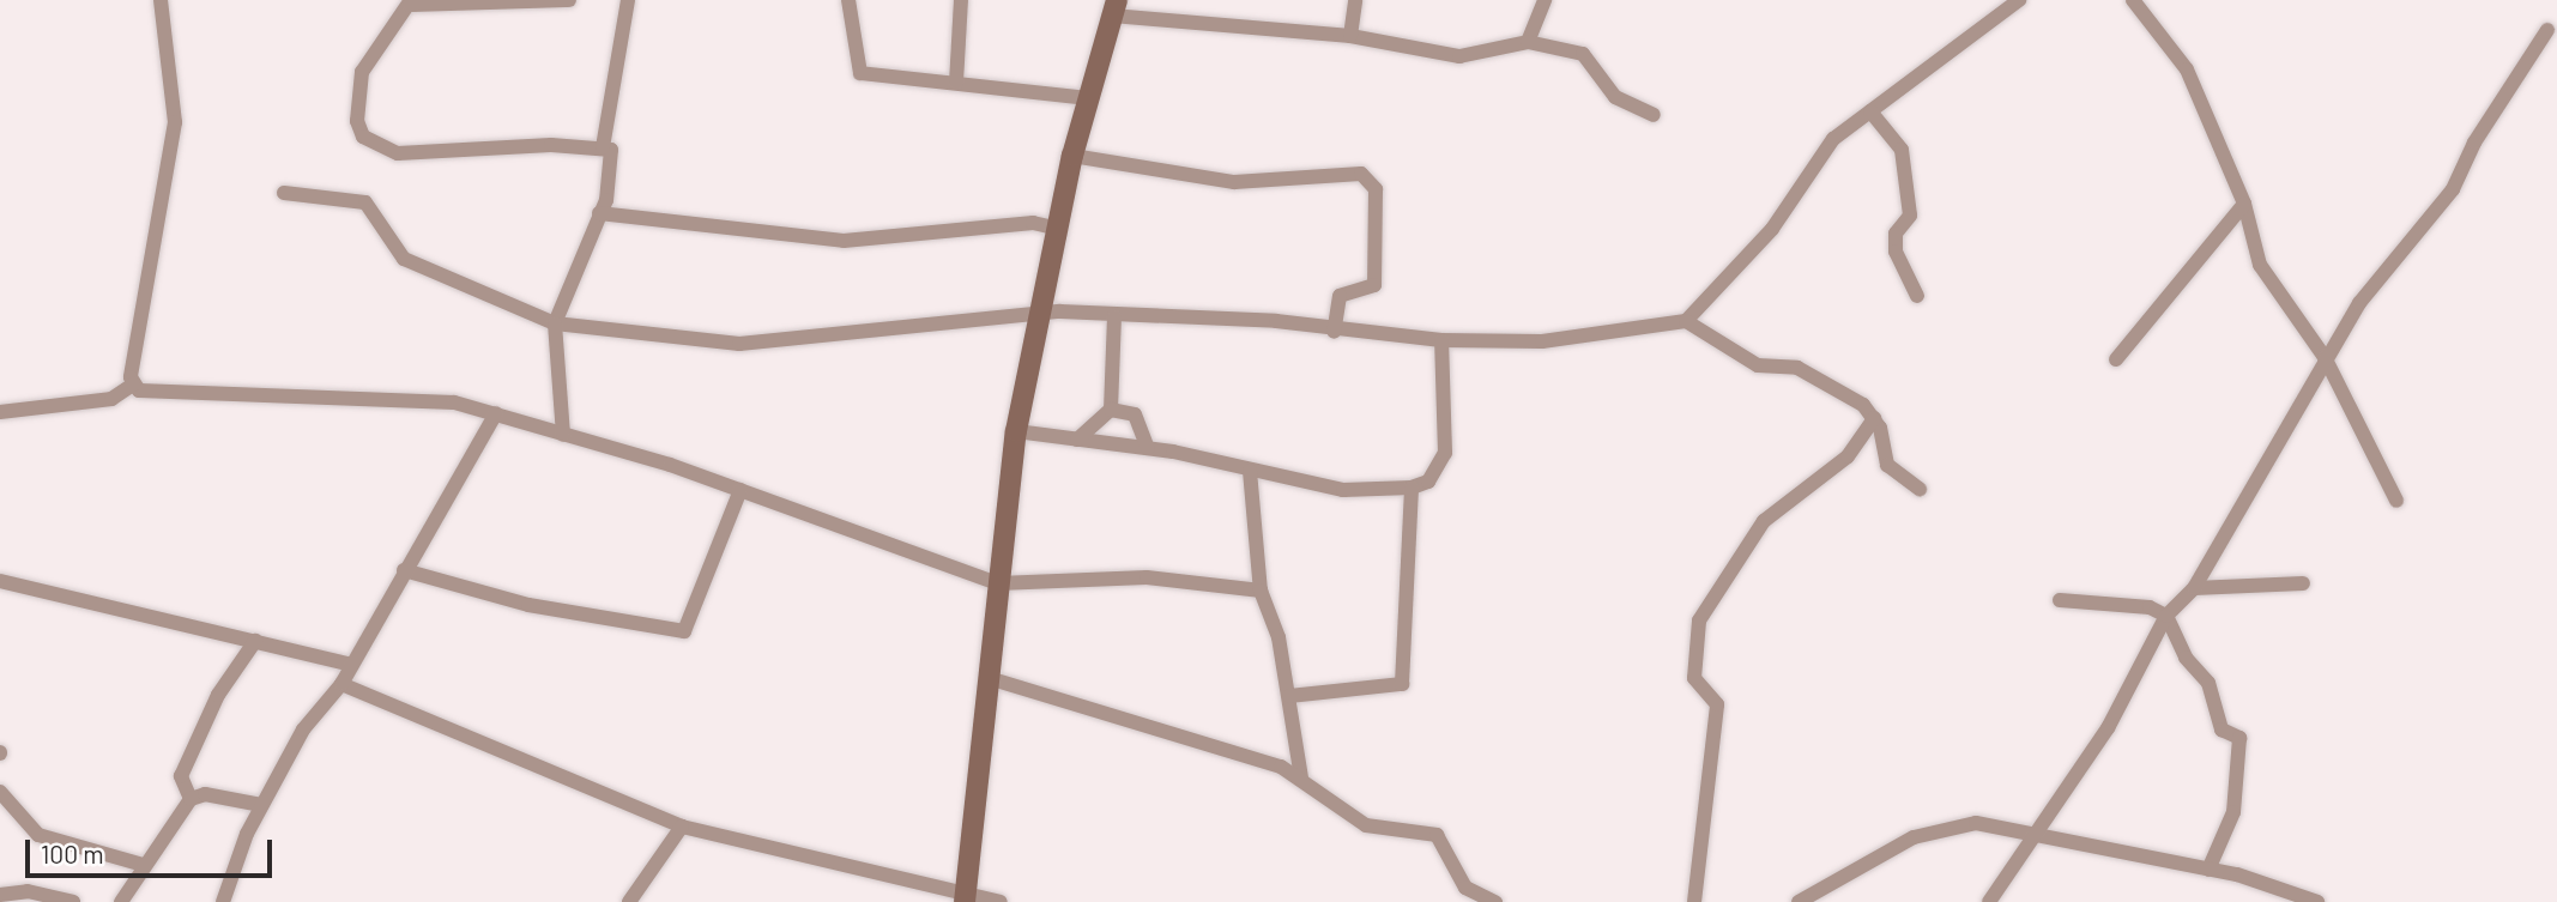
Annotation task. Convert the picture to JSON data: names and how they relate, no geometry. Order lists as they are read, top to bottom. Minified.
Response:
{"scale_bar":"100 m"}
